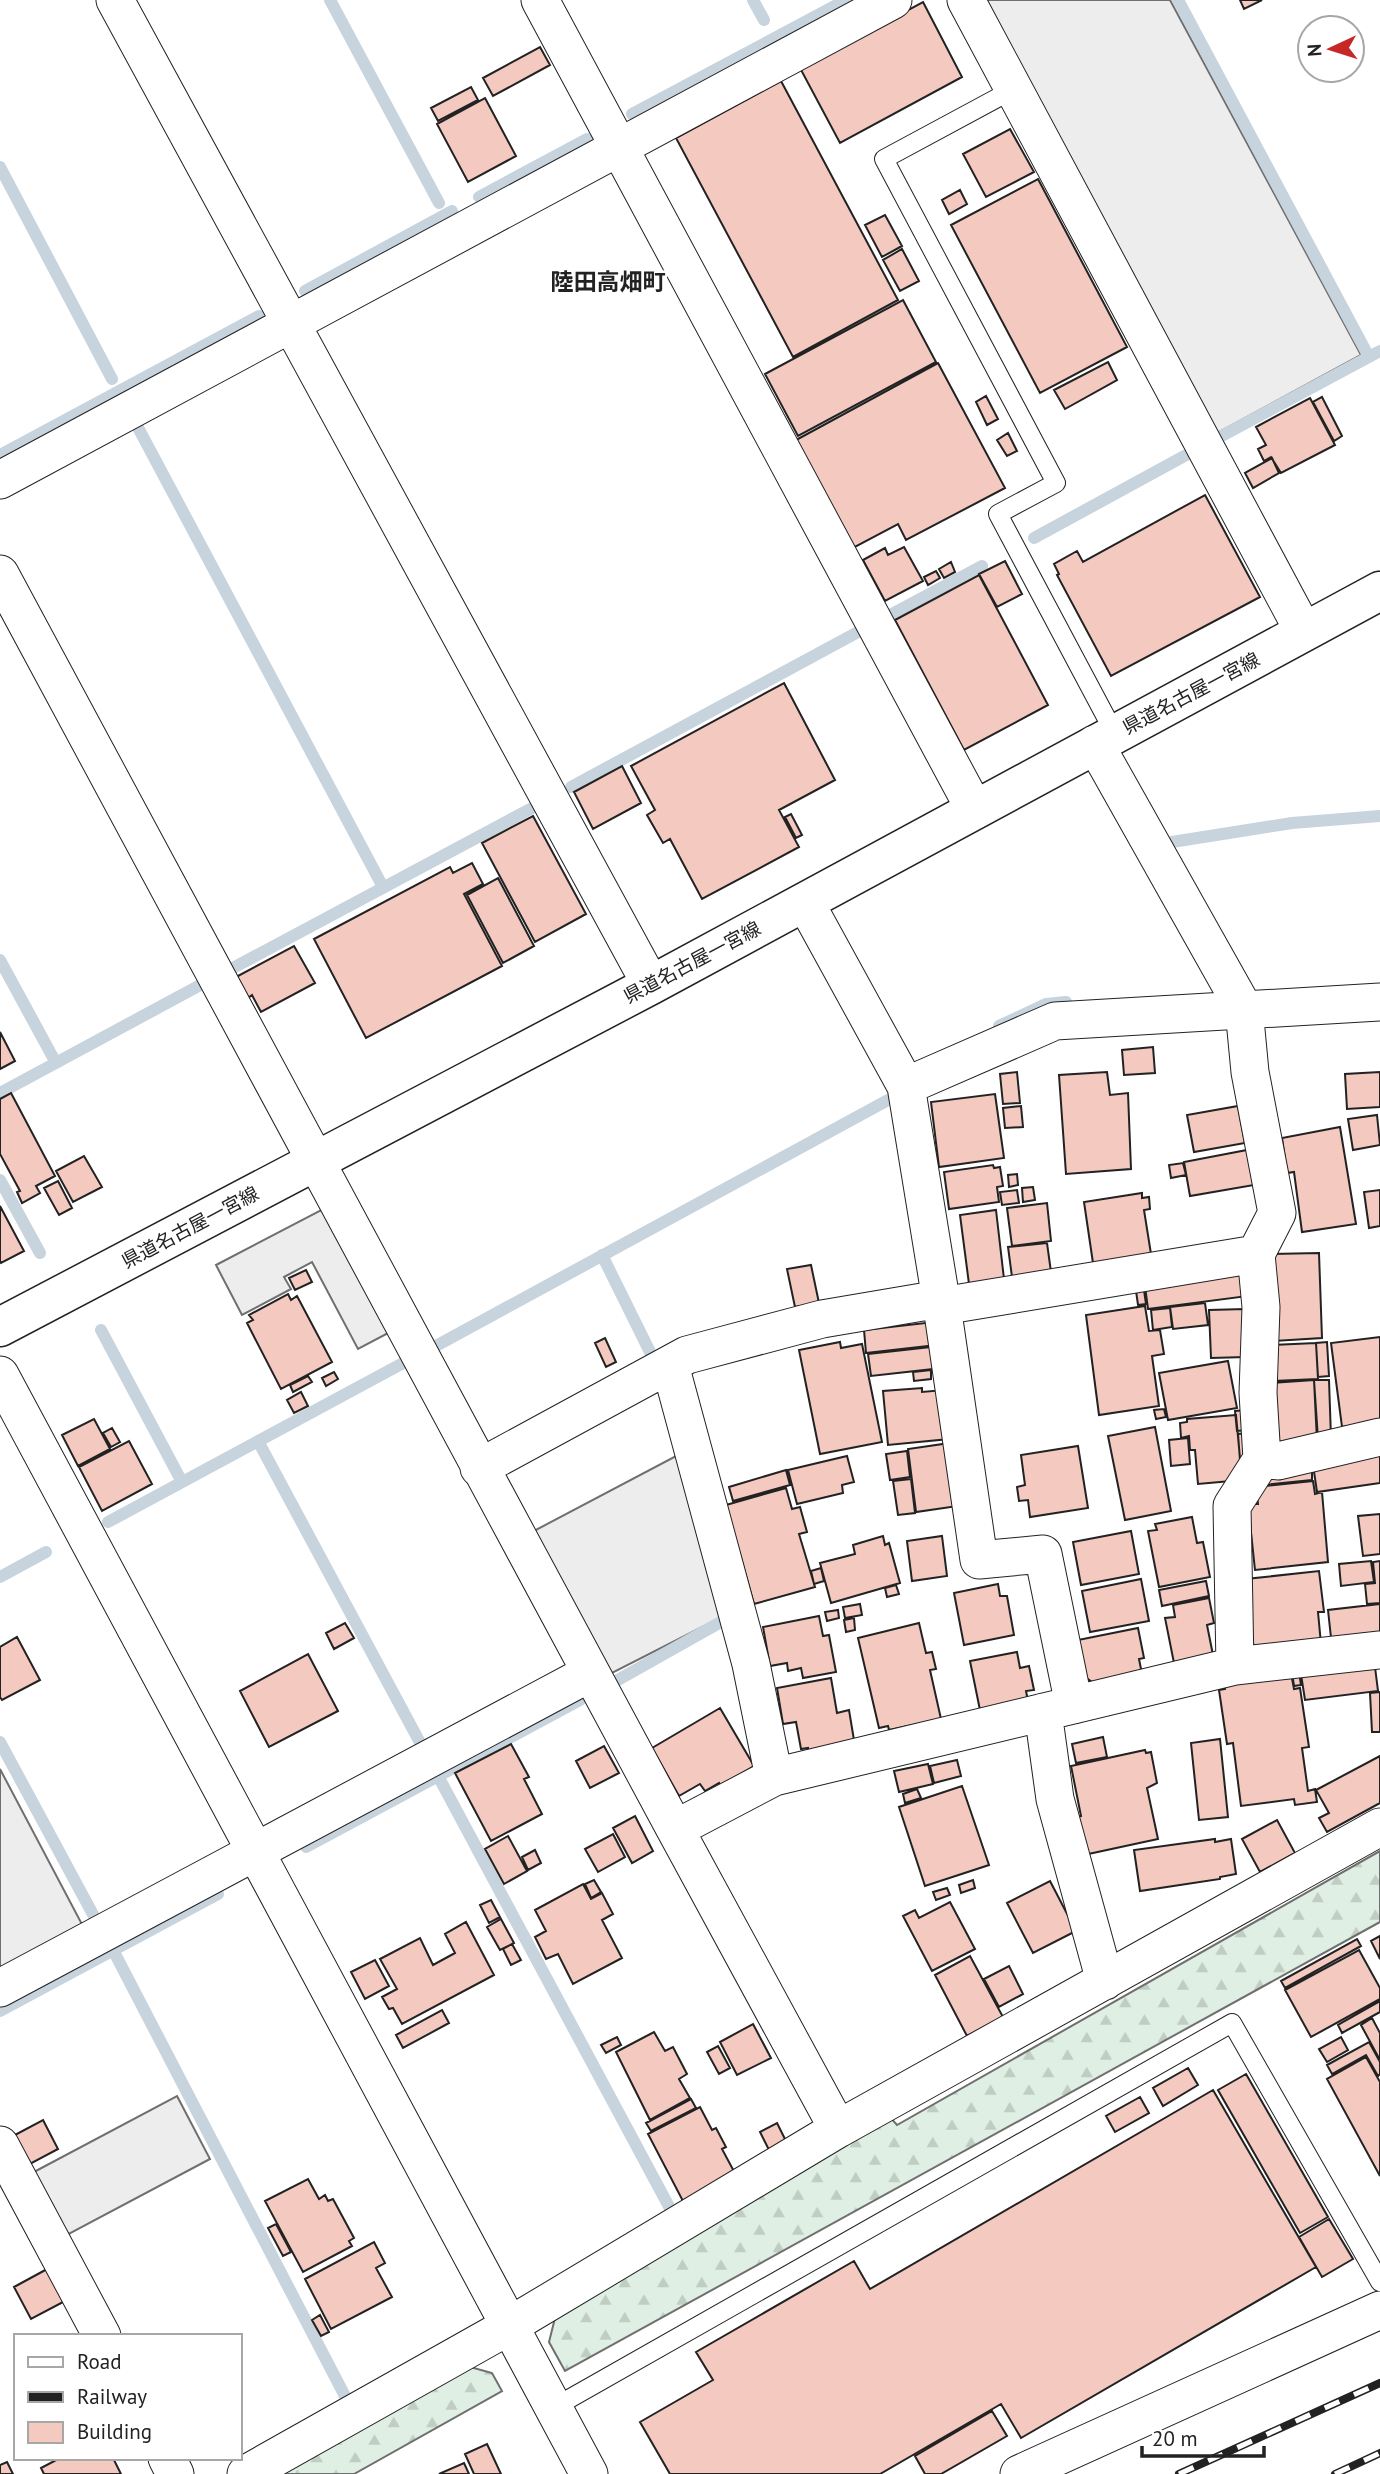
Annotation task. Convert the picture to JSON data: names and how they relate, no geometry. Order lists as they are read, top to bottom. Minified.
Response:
{"streets":{"main road":["県道名古屋一宮線"]},"districts":["陸田高畑町"],"legend":["Road","Railway","Building"],"scale_bar":"20 m","north":"left"}
